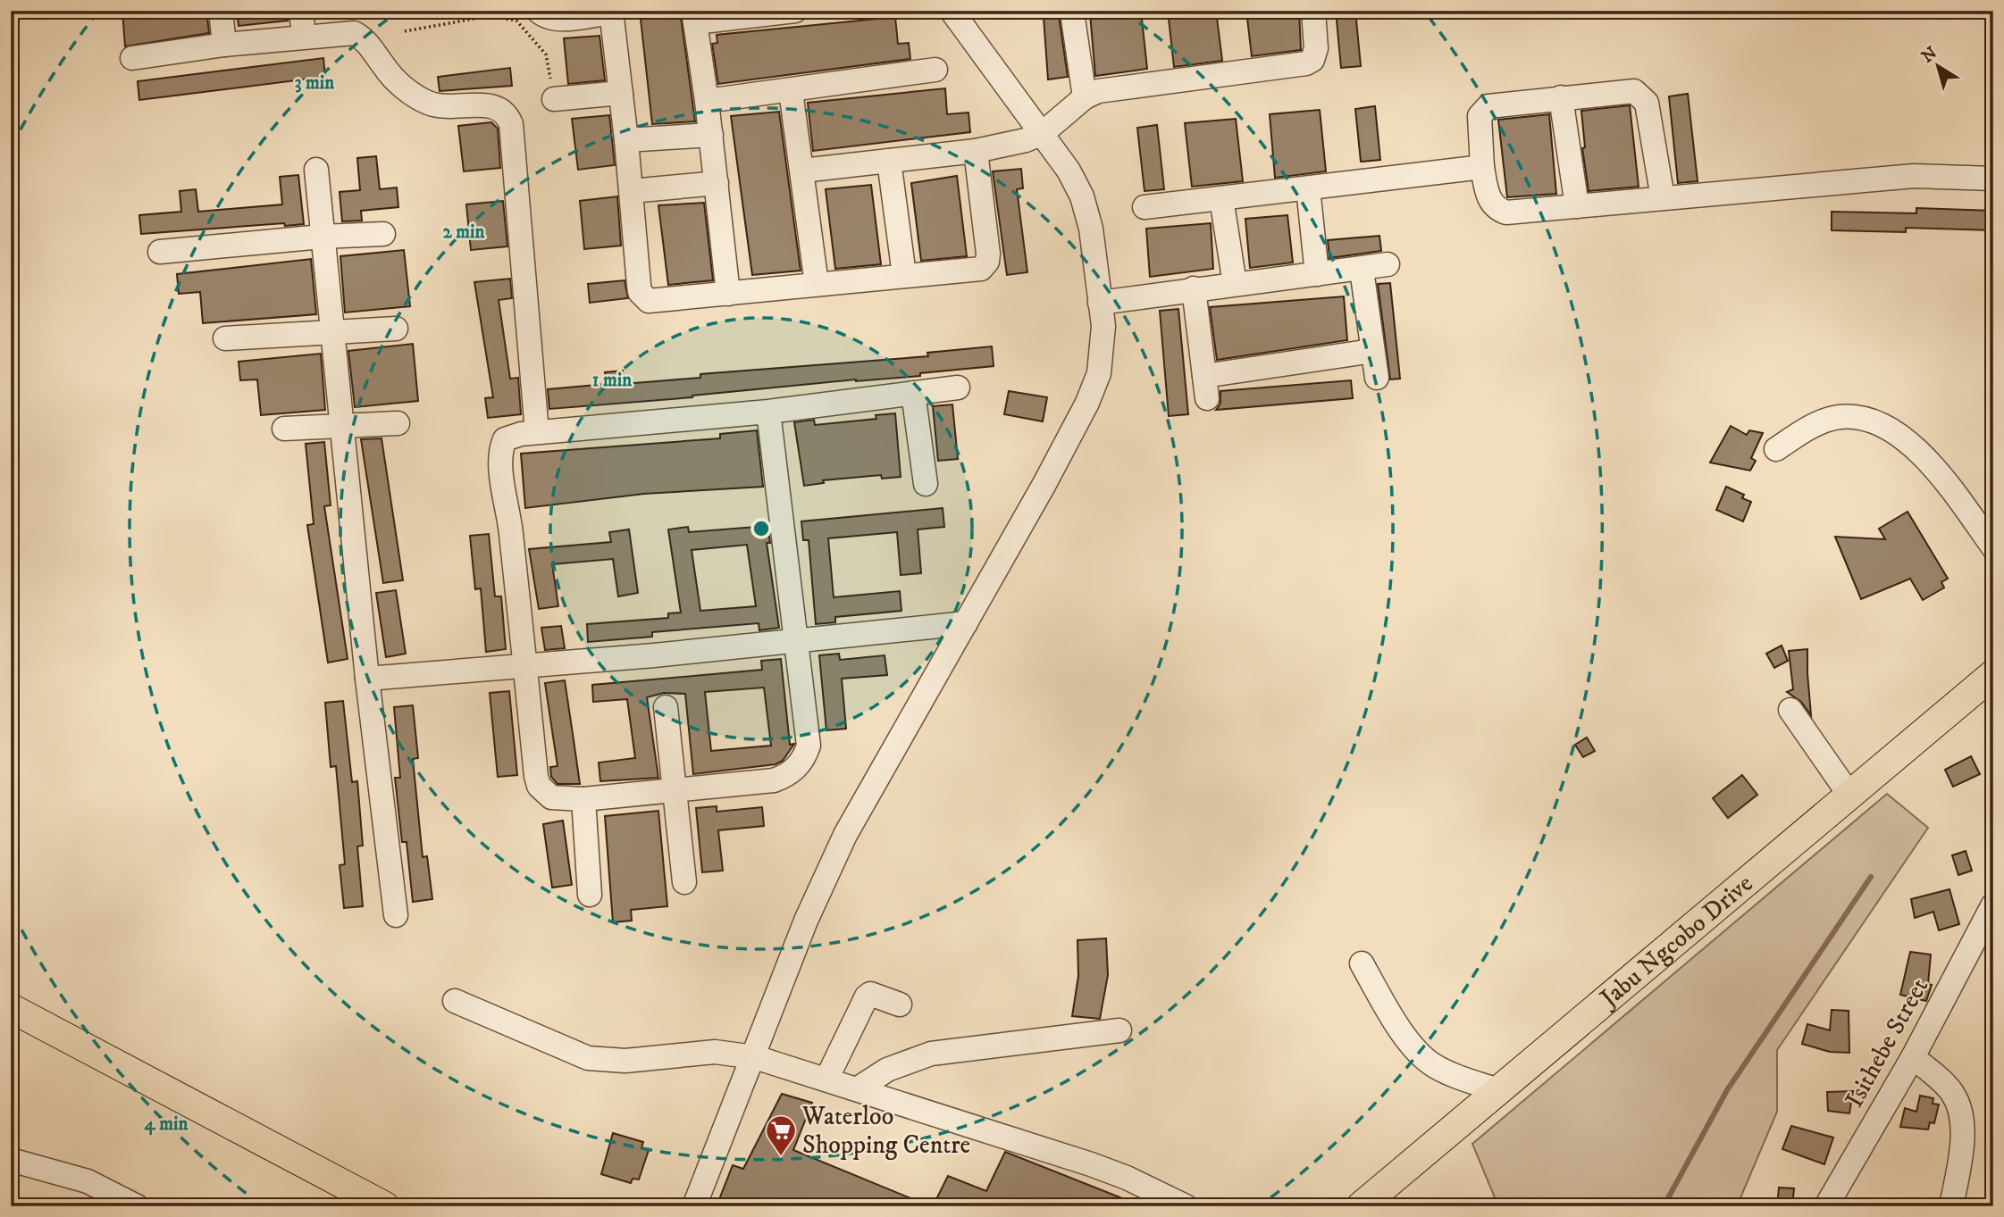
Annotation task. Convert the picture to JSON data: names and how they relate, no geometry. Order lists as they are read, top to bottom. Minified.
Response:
{"streets":{"main road":["Jabu Ngcobo Drive"],"street":["Isithebe Street"]},"places":{"supermarket":["Waterloo Shopping Centre"]},"north":"top left","rings":["3 min","2 min","1 min","4 min"]}
